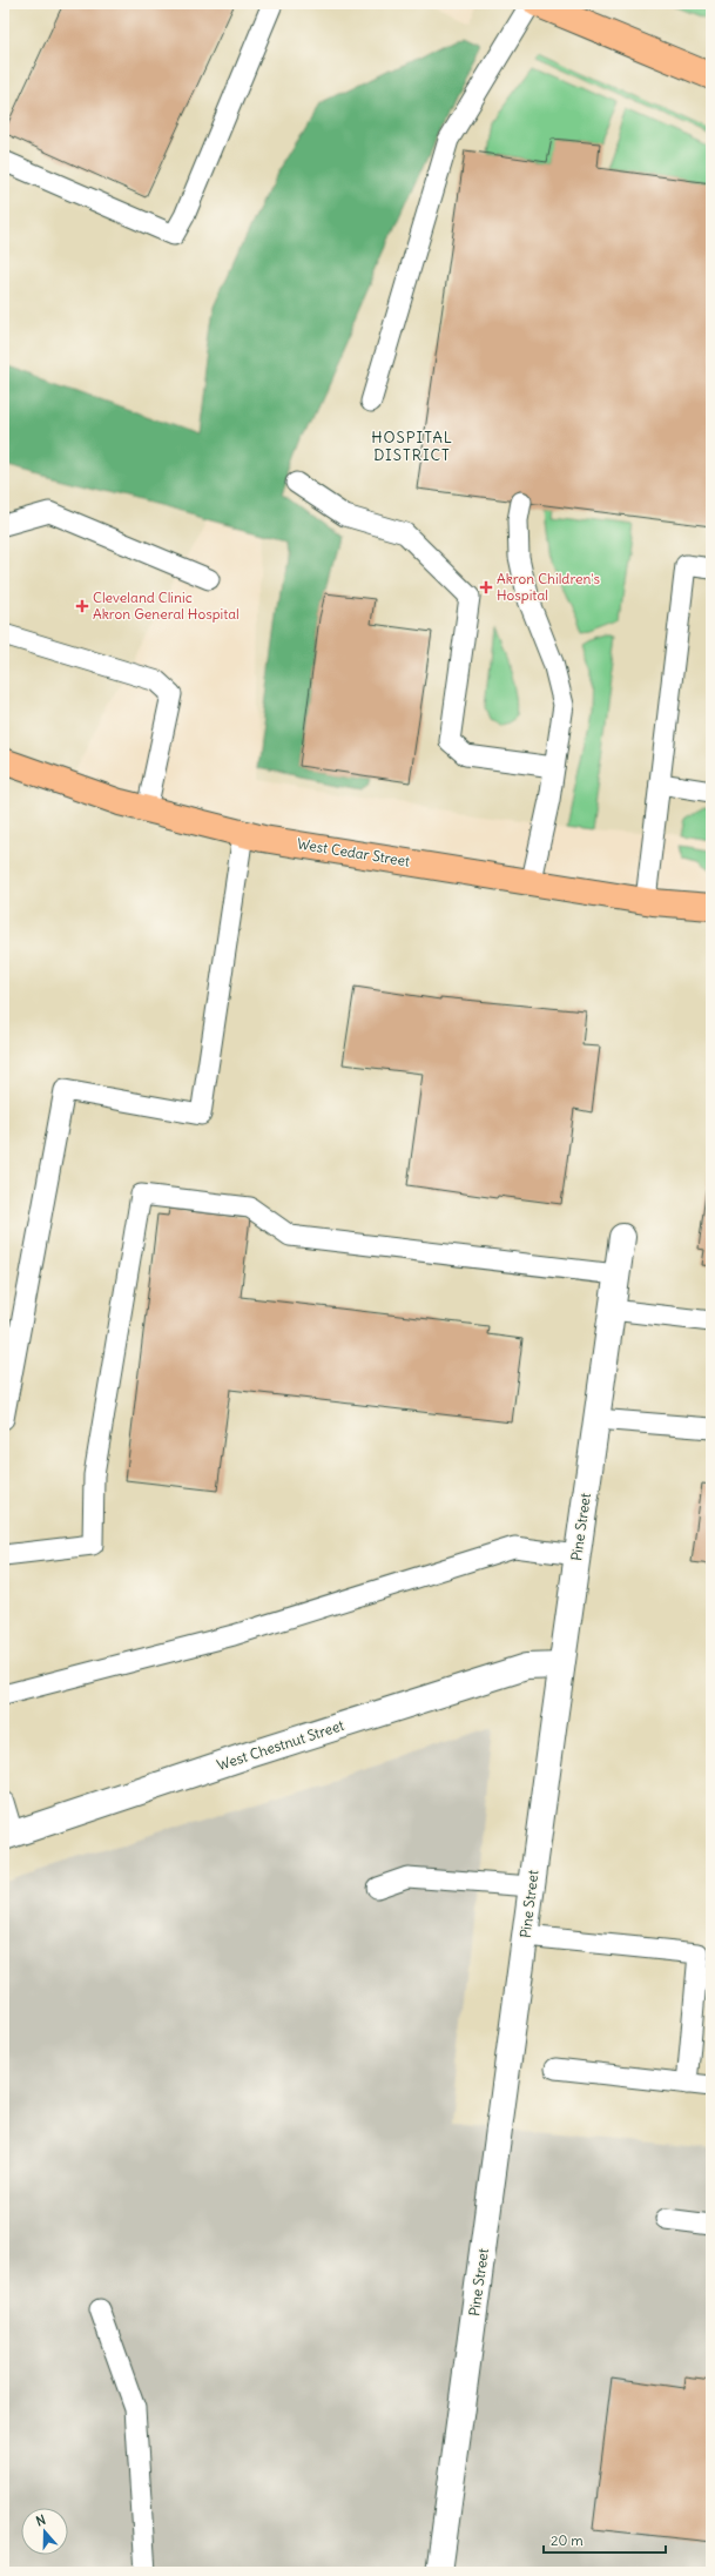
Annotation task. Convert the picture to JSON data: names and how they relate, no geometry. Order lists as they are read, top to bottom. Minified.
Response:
{"streets":{"main road":["West Cedar Street"],"street":["Pine Street","West Chestnut Street"]},"crossings":[["Pine Street","West Chestnut Street"]],"districts":["HOSPITAL DISTRICT"],"places":{"health":["Akron Children's Hospital","Cleveland Clinic Akron General Hospital"]},"scale_bar":"20 m","north":"top"}
